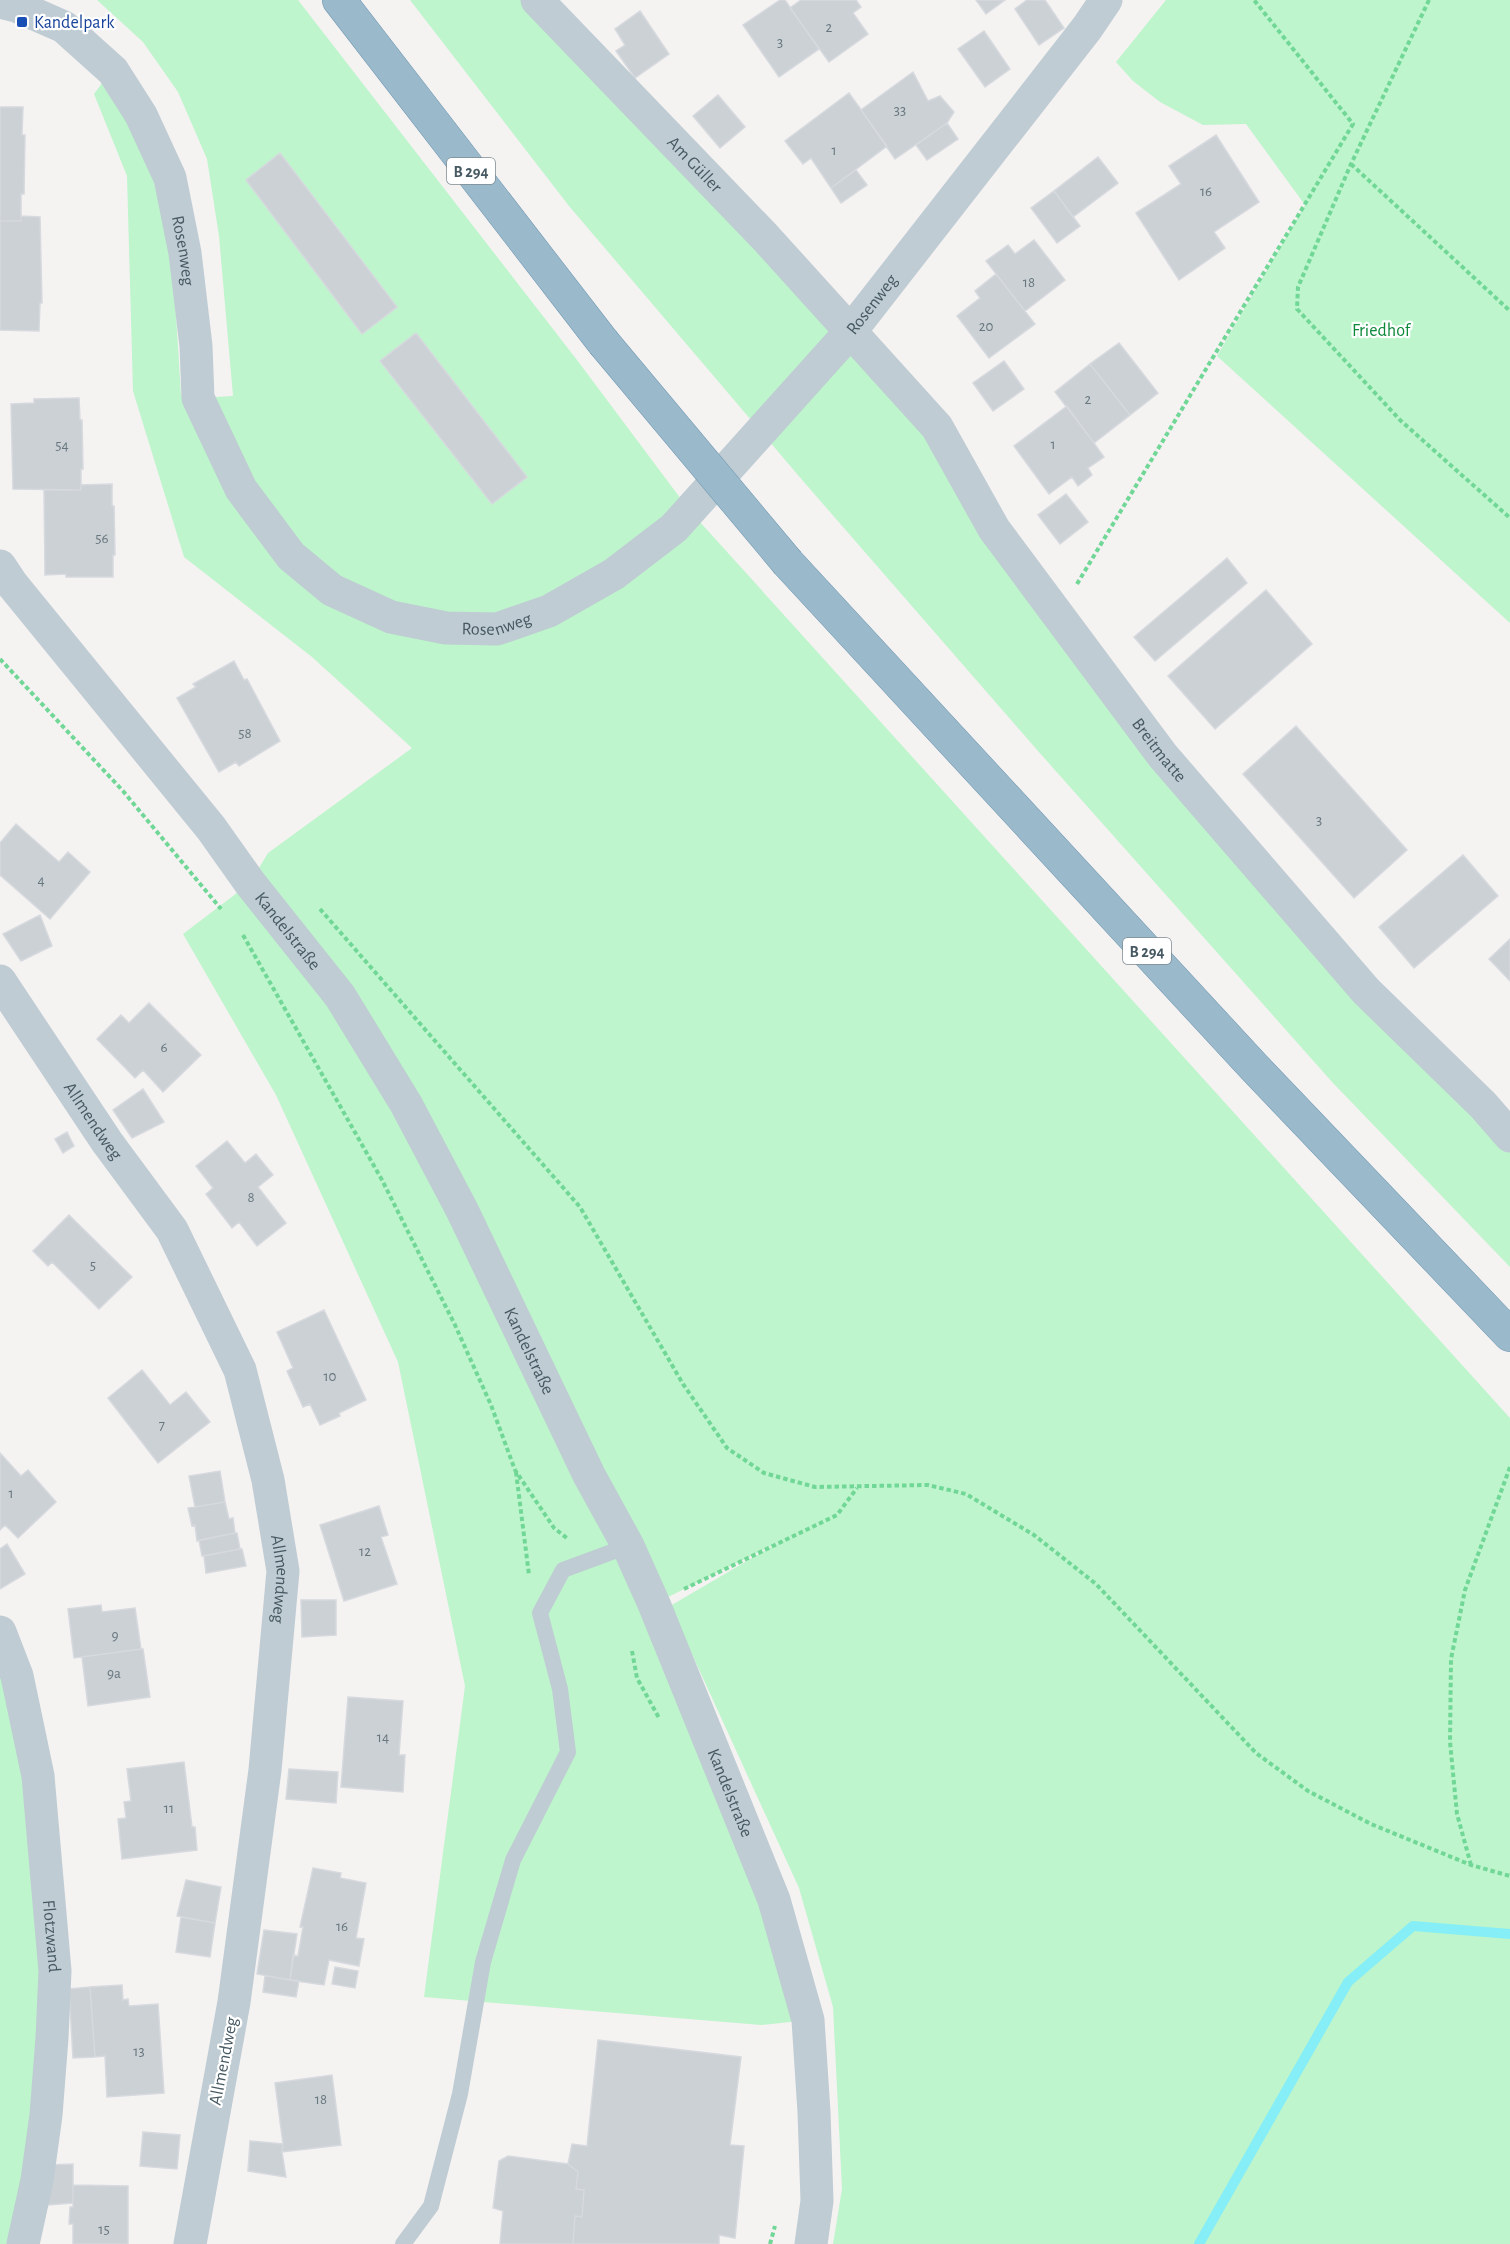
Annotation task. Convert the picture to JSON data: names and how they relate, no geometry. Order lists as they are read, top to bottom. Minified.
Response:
{"streets":{"highway":["B 294"],"street":["Am Güller","Rosenweg","Breitmatte","Kandelstraße","Allmendweg","Flotzwand"]},"crossings":[["Am Güller","Rosenweg"],["Am Güller","Breitmatte"],["Rosenweg","Breitmatte"]],"parks":["Friedhof"],"places":{"transit":["Kandelpark"]},"house_numbers":["2","3","33","1","16","18","20","2","1","54","56","58","3","4","6","8","5","10","7","1","12","9","9a","14","11","16","13","18","15"]}
